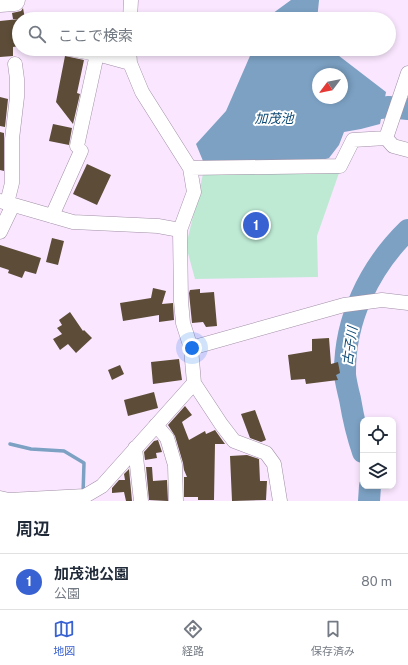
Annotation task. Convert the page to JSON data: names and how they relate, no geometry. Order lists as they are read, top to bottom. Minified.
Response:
{"water":["加茂池","古子川"],"north":"bottom left","page":{"search":"ここで検索","pins":"1","heading":"周辺","list":[{"mark":"1","name":"加茂池公園","note":"公園","value":"80 m"}],"nav":["地図","経路","保存済み"]}}
